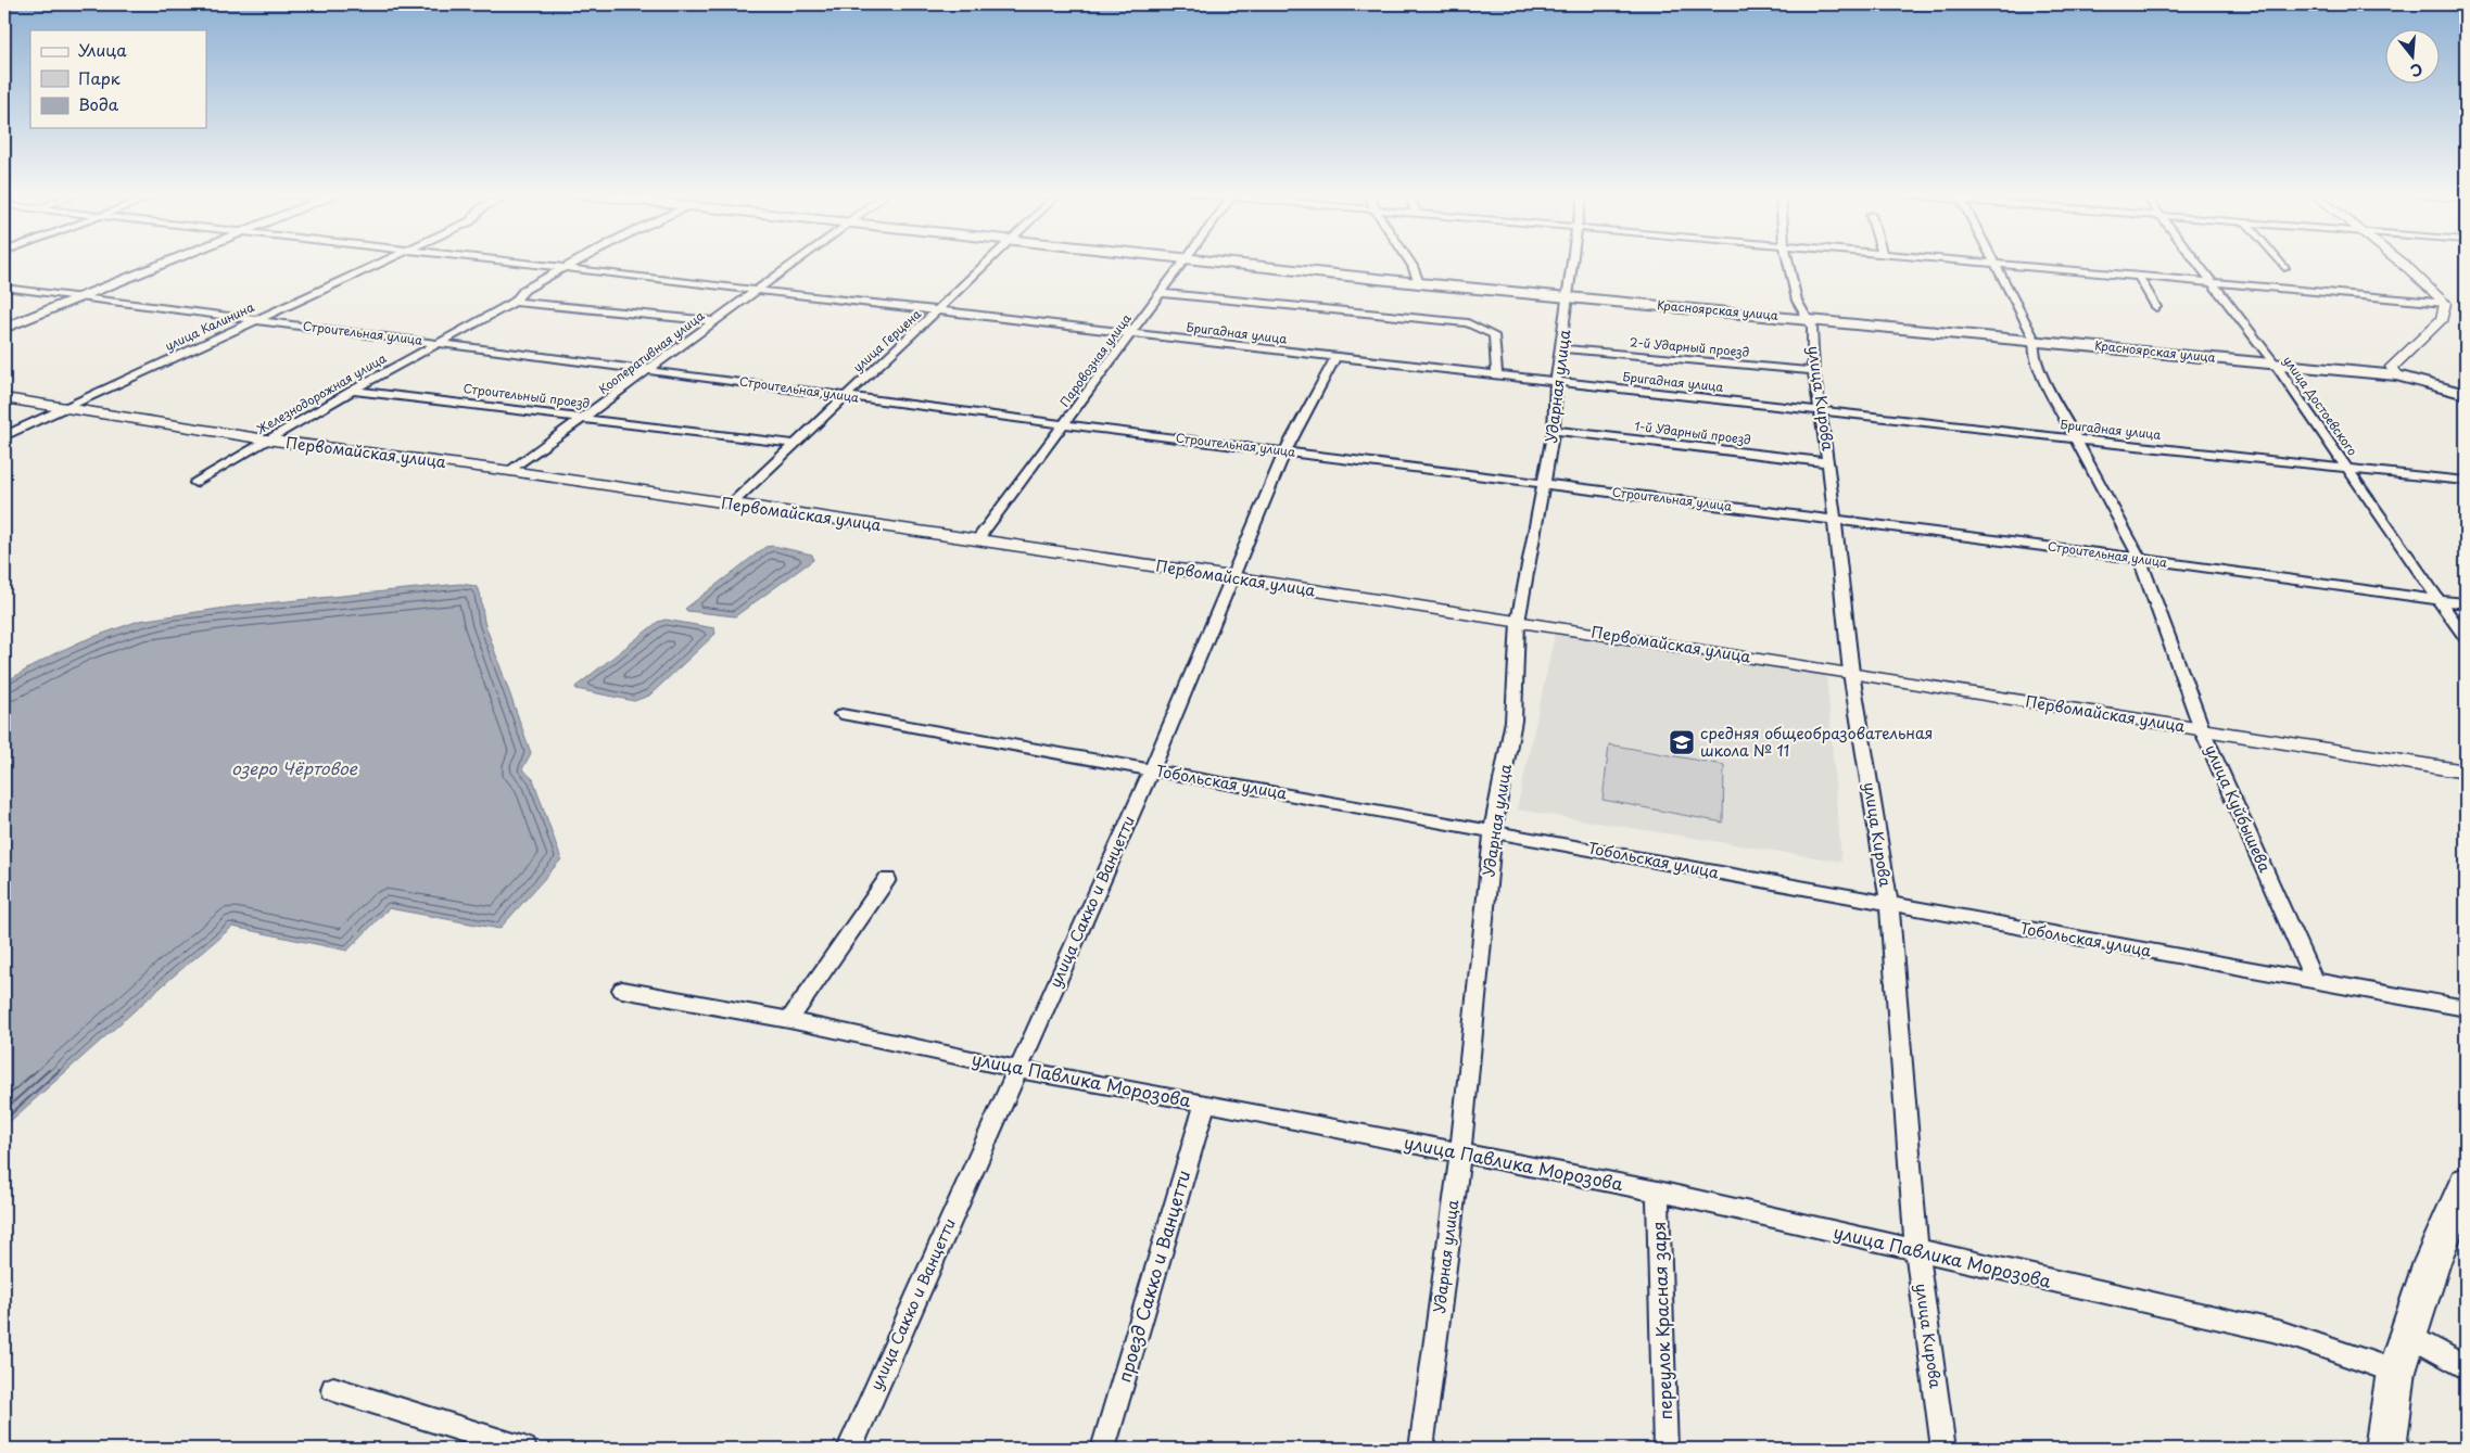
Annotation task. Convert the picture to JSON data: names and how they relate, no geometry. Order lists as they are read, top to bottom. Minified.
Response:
{"streets":{"main road":["Красноярская улица"],"street":["улица Калинина","Строительная улица","Бригадная улица","улица Герцена","2-й Ударный проезд","Кооперативная улица","Паровозная улица","Ударная улица","Железнодорожная улица","Строительный проезд","улица Кирова","улица Достоевского","1-й Ударный проезд","Первомайская улица","Тобольская улица","улица Куйбышева","улица Сакко и Ванцетти","улица Павлика Морозова","проезд Сакко и Ванцетти","переулок Красная заря"]},"crossings":[["Красноярская улица","Ударная улица"],["Красноярская улица","улица Кирова"],["Красноярская улица","улица Достоевского"],["Красноярская улица","улица Куйбышева"],["улица Калинина","Строительная улица"],["улица Калинина","Первомайская улица"],["Строительная улица","улица Герцена"],["Строительная улица","Кооперативная улица"],["Строительная улица","Паровозная улица"],["Строительная улица","Ударная улица"],["Строительная улица","Железнодорожная улица"],["Строительная улица","улица Кирова"],["Строительная улица","улица Достоевского"],["Строительная улица","улица Куйбышева"],["Строительная улица","улица Сакко и Ванцетти"],["Бригадная улица","улица Герцена"],["Бригадная улица","Кооперативная улица"],["Бригадная улица","Паровозная улица"],["Бригадная улица","Ударная улица"],["Бригадная улица","Железнодорожная улица"],["Бригадная улица","улица Кирова"],["Бригадная улица","улица Достоевского"],["Бригадная улица","улица Куйбышева"],["Бригадная улица","улица Сакко и Ванцетти"],["улица Герцена","Строительный проезд"],["улица Герцена","Первомайская улица"],["2-й Ударный проезд","Ударная улица"],["2-й Ударный проезд","улица Кирова"],["Кооперативная улица","Строительный проезд"],["Кооперативная улица","Первомайская улица"],["Паровозная улица","Первомайская улица"],["Ударная улица","1-й Ударный проезд"],["Ударная улица","Первомайская улица"],["Ударная улица","Тобольская улица"],["Ударная улица","улица Павлика Морозова"],["Железнодорожная улица","Строительный проезд"],["Железнодорожная улица","Первомайская улица"],["улица Кирова","1-й Ударный проезд"],["улица Кирова","Первомайская улица"],["улица Кирова","Тобольская улица"],["улица Кирова","улица Павлика Морозова"],["Первомайская улица","улица Куйбышева"],["Первомайская улица","улица Сакко и Ванцетти"],["Тобольская улица","улица Куйбышева"],["Тобольская улица","улица Сакко и Ванцетти"],["улица Сакко и Ванцетти","улица Павлика Морозова"],["улица Павлика Морозова","проезд Сакко и Ванцетти"],["улица Павлика Морозова","переулок Красная заря"]],"water":["озеро Чёртовое"],"places":{"school or university":["средняя общеобразовательная школа № 11"]},"legend":["Улица","Парк","Вода"],"north":"bottom"}
